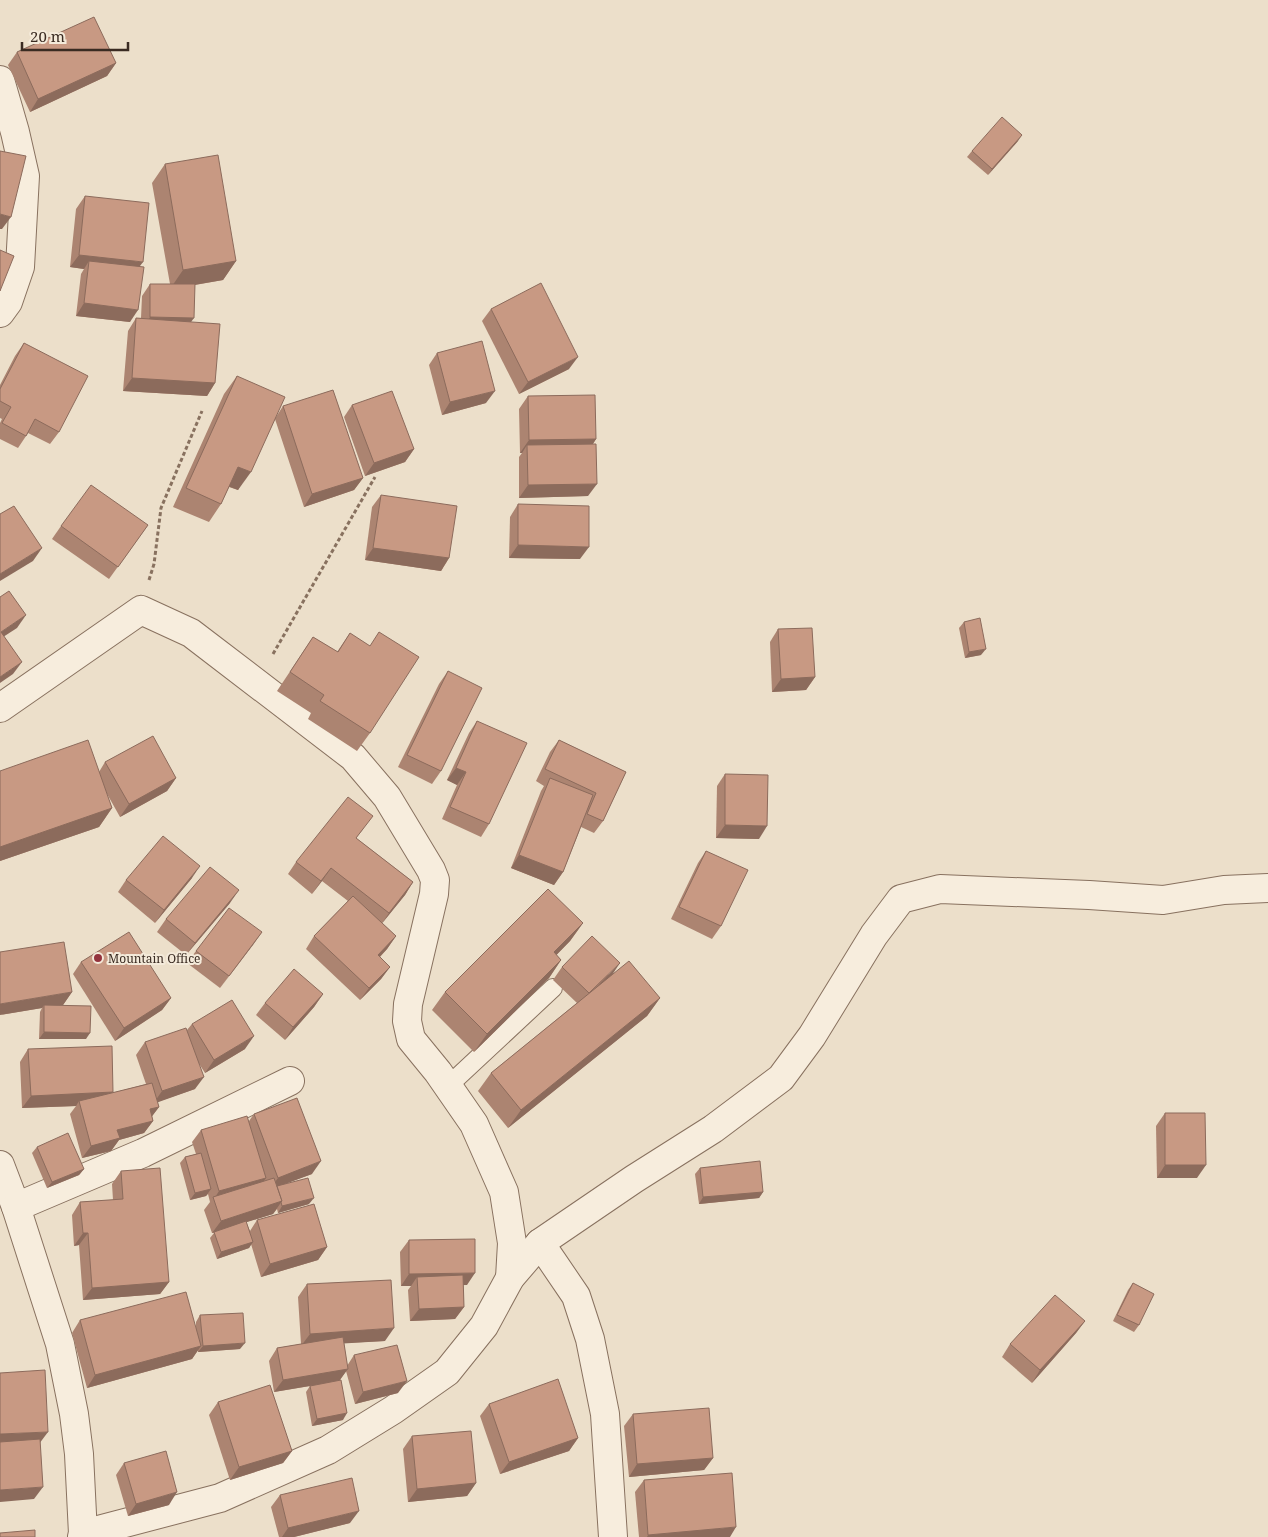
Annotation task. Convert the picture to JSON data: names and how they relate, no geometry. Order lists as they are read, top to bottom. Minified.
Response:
{"places":["Mountain Office"],"scale_bar":"20 m"}
